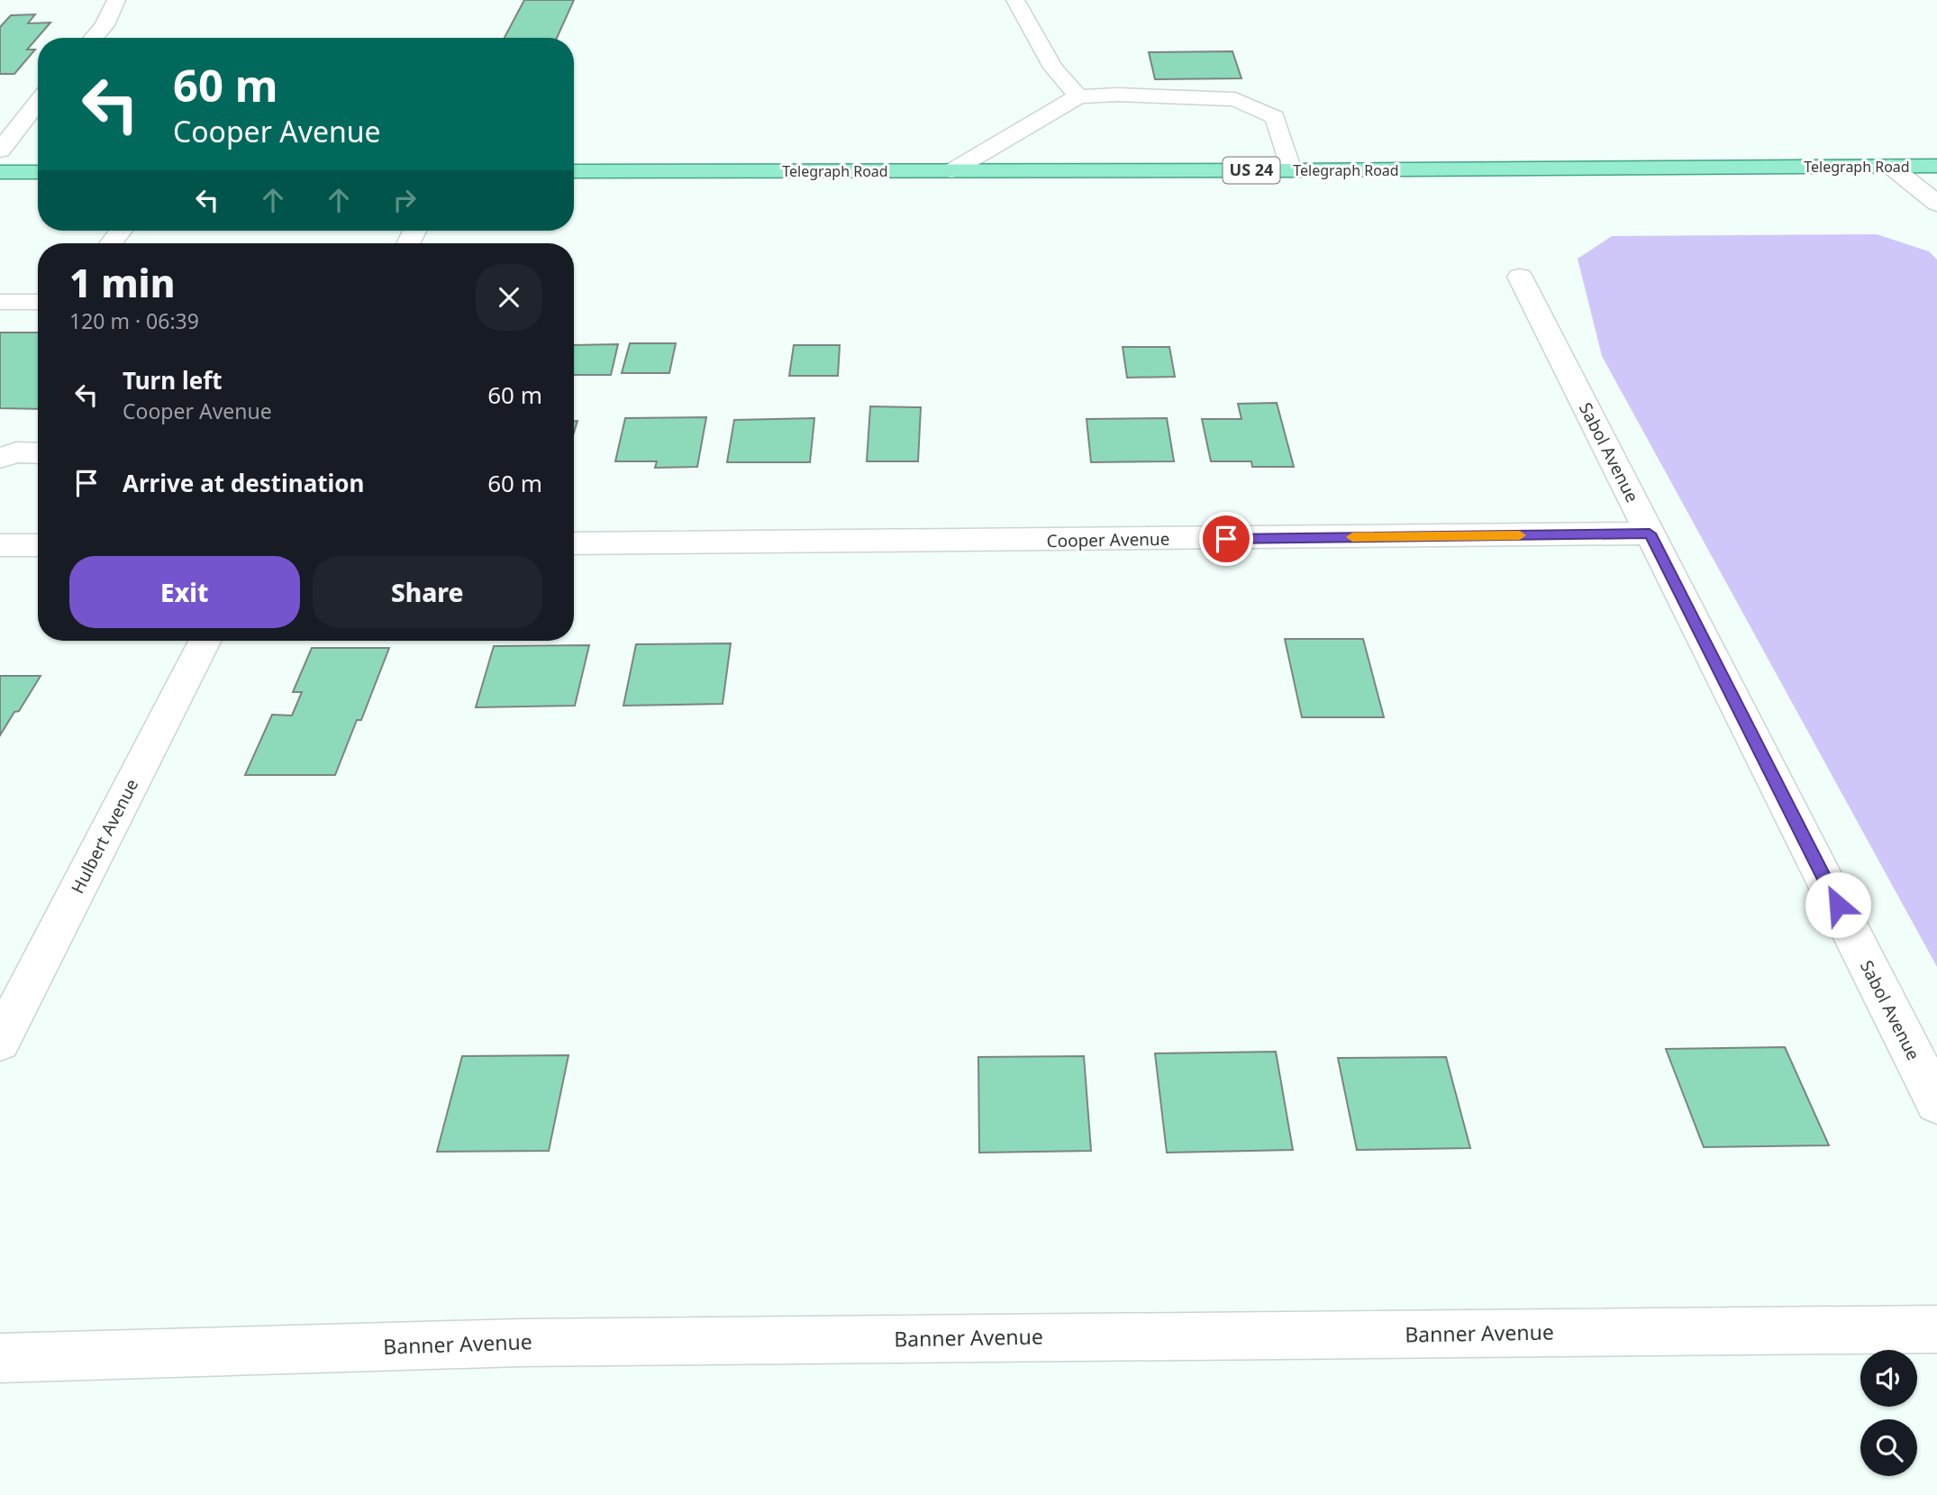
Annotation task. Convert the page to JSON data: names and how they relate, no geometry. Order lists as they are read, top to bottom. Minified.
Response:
{"streets":{"main road":["Telegraph Road","US 24"],"street":["Sabol Avenue","Cooper Avenue","Hulbert Avenue","Banner Avenue"]},"crossings":[["Sabol Avenue","Cooper Avenue"]],"page":{"turn":["60 m","Cooper Avenue"],"heading":["1 min","120 m · 06:39"],"list":[{"name":"Turn left","note":"Cooper Avenue","value":"60 m"},{"name":"Arrive at destination","value":"60 m"}],"buttons":["Exit","Share"]}}
